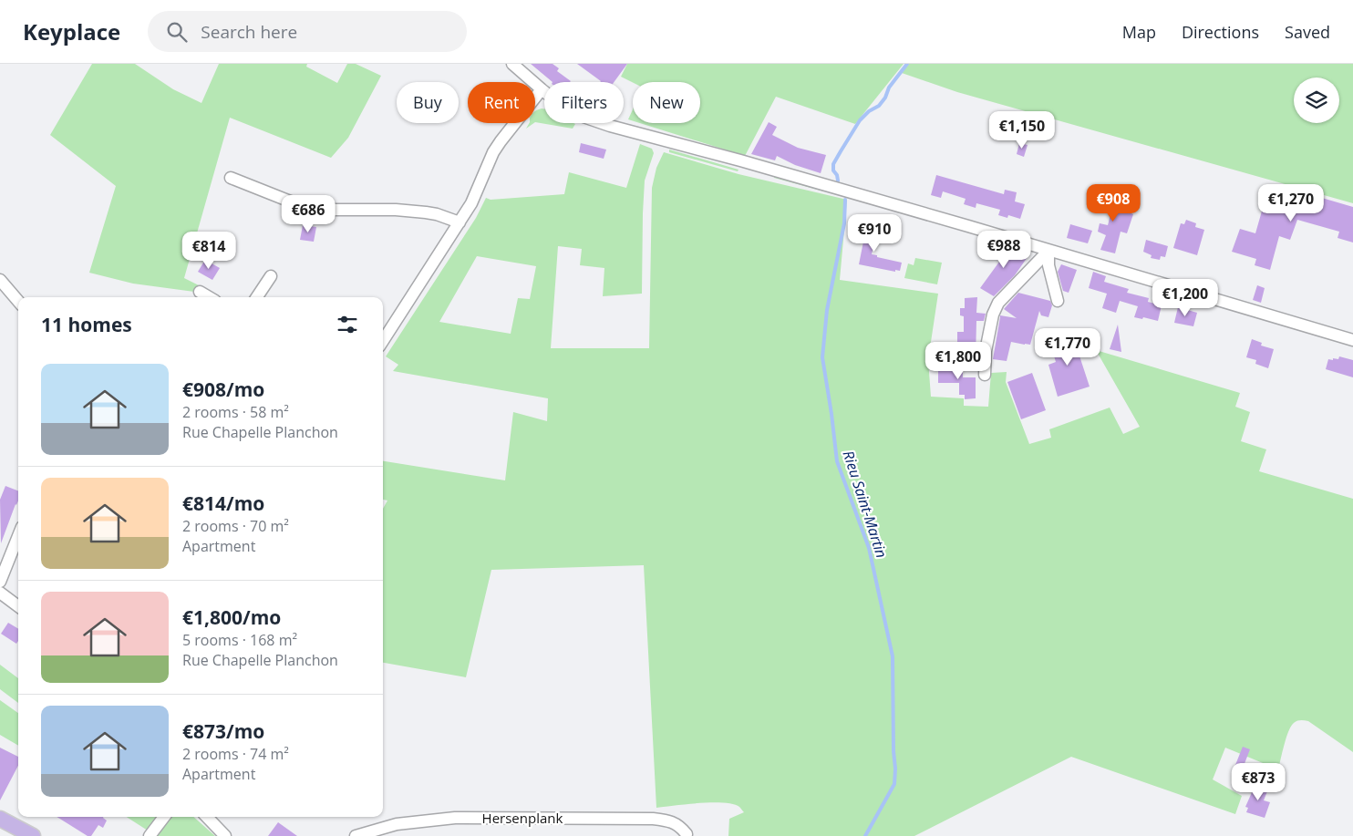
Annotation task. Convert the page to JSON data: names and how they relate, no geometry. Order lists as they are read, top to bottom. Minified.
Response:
{"streets":{"street":["Hersenplank"]},"water":["Rieu Saint-Martin"],"page":{"header":"Keyplace","search":"Search here","nav":["Map","Directions","Saved"],"chip":["Buy","Rent","Filters","New"],"price":["€1,150","€908","€1,270","€686","€910","€988","€814","€1,200","€1,770","€1,800","€873"],"heading":"11 homes","list":[{"name":"€908/mo","note":"2 rooms · 58 m² · Rue Chapelle Planchon"},{"name":"€814/mo","note":"2 rooms · 70 m² · Apartment"},{"name":"€1,800/mo","note":"5 rooms · 168 m² · Rue Chapelle Planchon"},{"name":"€873/mo","note":"2 rooms · 74 m² · Apartment"}]}}
